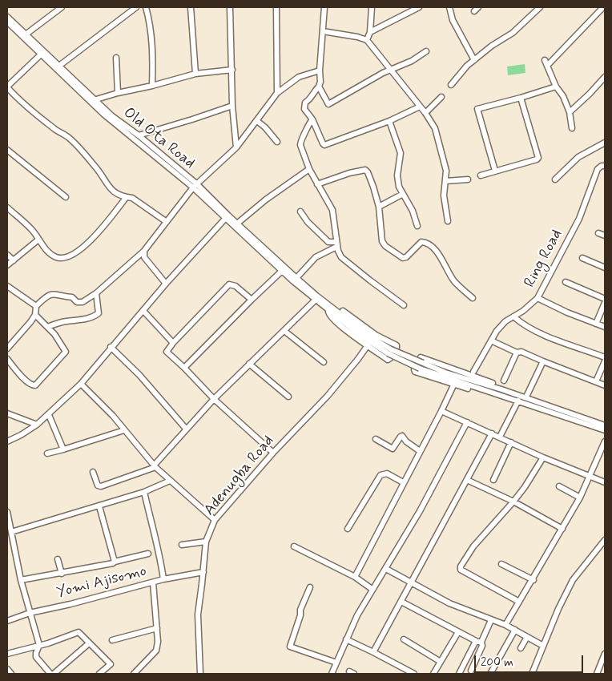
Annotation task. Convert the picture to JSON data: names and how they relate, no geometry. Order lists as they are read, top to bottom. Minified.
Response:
{"streets":{"street":["Old Ota Road","Ring Road","Adenugba Road","Yomi Ajisomo"]},"crossings":[["Adenugba Road","Yomi Ajisomo"]],"scale_bar":"200 m"}
